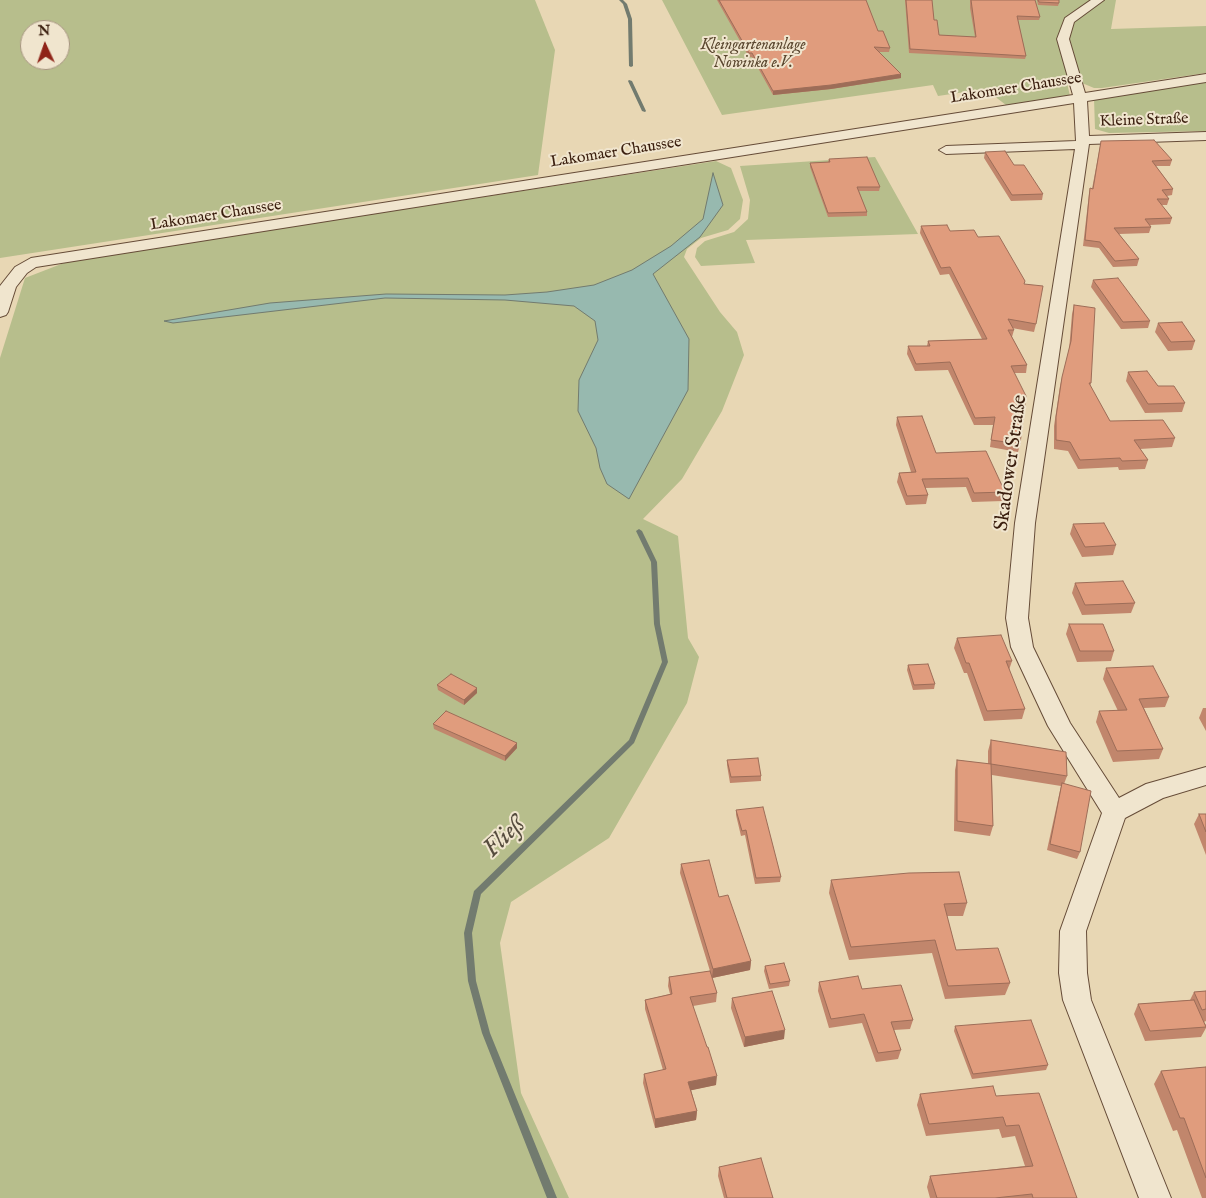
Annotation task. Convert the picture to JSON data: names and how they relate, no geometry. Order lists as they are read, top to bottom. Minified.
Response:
{"streets":{"street":["Lakomaer Chaussee","Kleine Straße","Skadower Straße"]},"crossings":[["Lakomaer Chaussee","Skadower Straße"],["Kleine Straße","Skadower Straße"]],"water":["Fließ"],"parks":["Kleingartenanlage Nowinka e.V."],"north":"top"}
